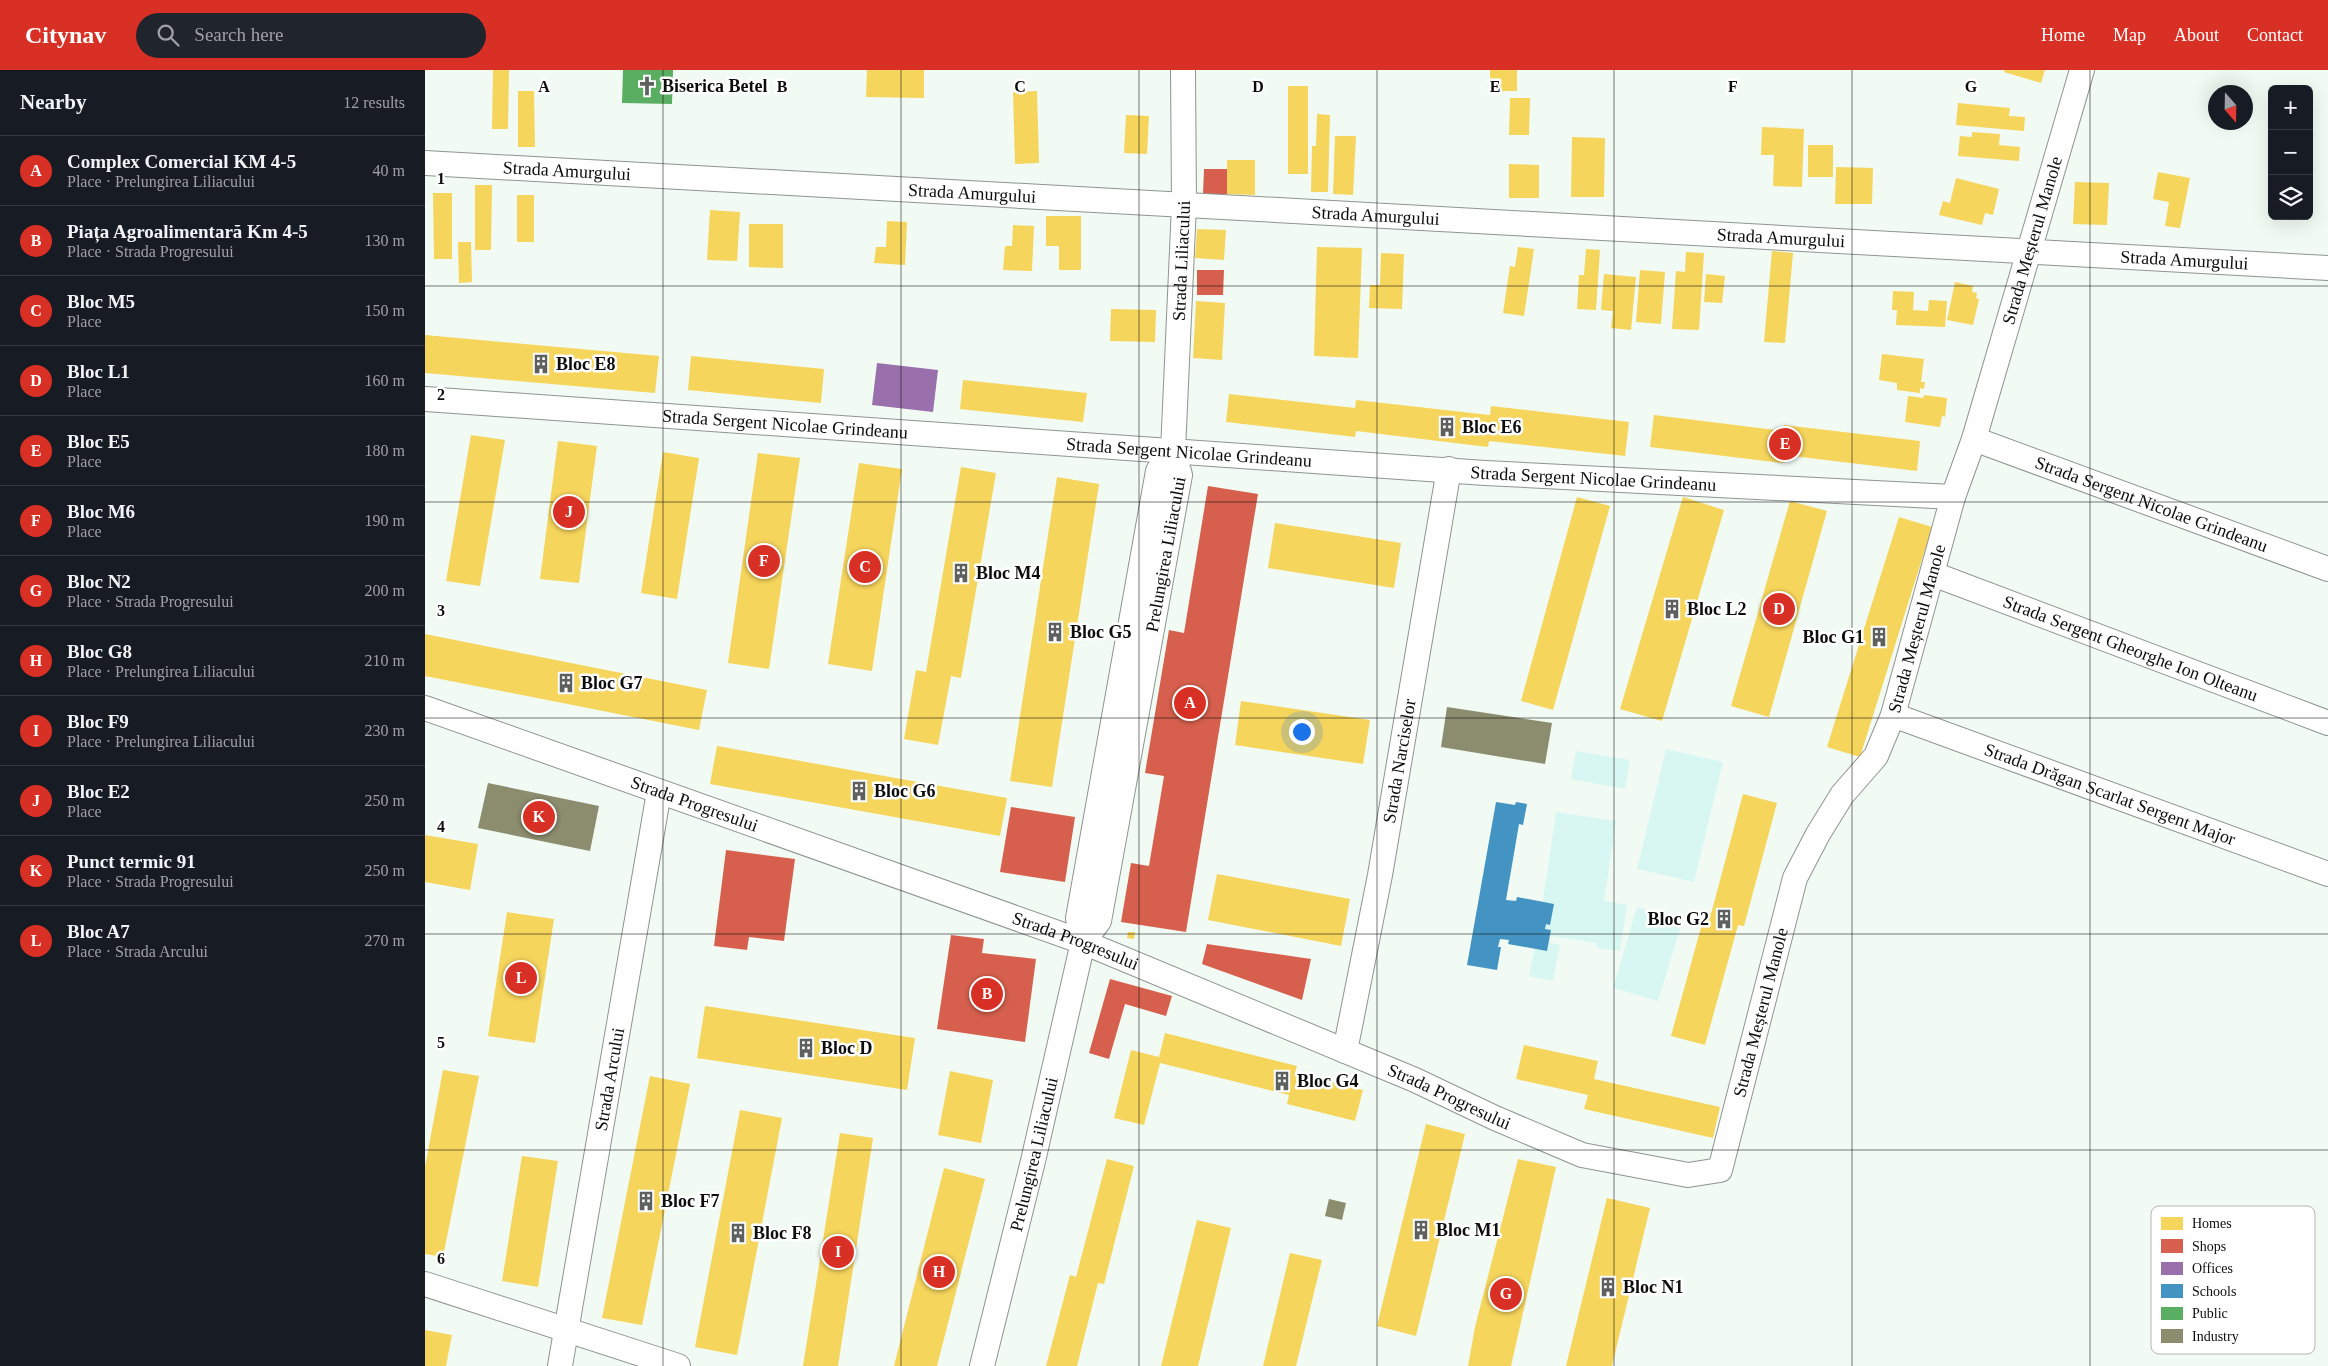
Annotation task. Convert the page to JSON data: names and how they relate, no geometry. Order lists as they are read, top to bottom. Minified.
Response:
{"streets":{"street":["Strada Amurgului","Strada Meșterul Manole","Strada Liliacului","Strada Sergent Nicolae Grindeanu","Prelungirea Liliacului","Strada Sergent Gheorghe Ion Olteanu","Strada Narciselor","Strada Drăgan Scarlat Sergent Major","Strada Progresului","Strada Arcului"]},"crossings":[["Strada Amurgului","Strada Meșterul Manole"],["Strada Amurgului","Strada Liliacului"],["Strada Meșterul Manole","Strada Sergent Nicolae Grindeanu"],["Strada Meșterul Manole","Strada Sergent Gheorghe Ion Olteanu"],["Strada Meșterul Manole","Strada Drăgan Scarlat Sergent Major"],["Strada Meșterul Manole","Strada Progresului"],["Strada Liliacului","Strada Sergent Nicolae Grindeanu"],["Strada Liliacului","Prelungirea Liliacului"],["Strada Sergent Nicolae Grindeanu","Prelungirea Liliacului"],["Strada Sergent Nicolae Grindeanu","Strada Narciselor"],["Prelungirea Liliacului","Strada Progresului"],["Strada Narciselor","Strada Progresului"],["Strada Progresului","Strada Arcului"]],"places":{"church":["Biserica Betel"],"building":["Bloc E8","Bloc E6","Bloc M4","Bloc L2","Bloc G5","Bloc G1","Bloc G7","Bloc G6","Bloc G2","Bloc D","Bloc G4","Bloc F7","Bloc M1","Bloc F8","Bloc N1"]},"legend":["Homes","Shops","Offices","Schools","Public","Industry"],"north":"bottom","page":{"header":"Citynav","search":"Search here","nav":["Home","Map","About","Contact"],"heading":["Nearby","12 results"],"map_buttons":["+","−"],"list":[{"mark":"A","name":"Complex Comercial KM 4-5","note":"Place · Prelungirea Liliacului","value":"40 m"},{"mark":"B","name":"Piața Agroalimentară Km 4-5","note":"Place · Strada Progresului","value":"130 m"},{"mark":"C","name":"Bloc M5","note":"Place","value":"150 m"},{"mark":"D","name":"Bloc L1","note":"Place","value":"160 m"},{"mark":"E","name":"Bloc E5","note":"Place","value":"180 m"},{"mark":"F","name":"Bloc M6","note":"Place","value":"190 m"},{"mark":"G","name":"Bloc N2","note":"Place · Strada Progresului","value":"200 m"},{"mark":"H","name":"Bloc G8","note":"Place · Prelungirea Liliacului","value":"210 m"},{"mark":"I","name":"Bloc F9","note":"Place · Prelungirea Liliacului","value":"230 m"},{"mark":"J","name":"Bloc E2","note":"Place","value":"250 m"},{"mark":"K","name":"Punct termic 91","note":"Place · Strada Progresului","value":"250 m"},{"mark":"L","name":"Bloc A7","note":"Place · Strada Arcului","value":"270 m"}],"pins":["E","J","F","C","D","A","K","L","B","I","H","G"]},"grid":{"columns":["A","B","C","D","E","F","G"],"rows":["1","2","3","4","5","6"]}}
